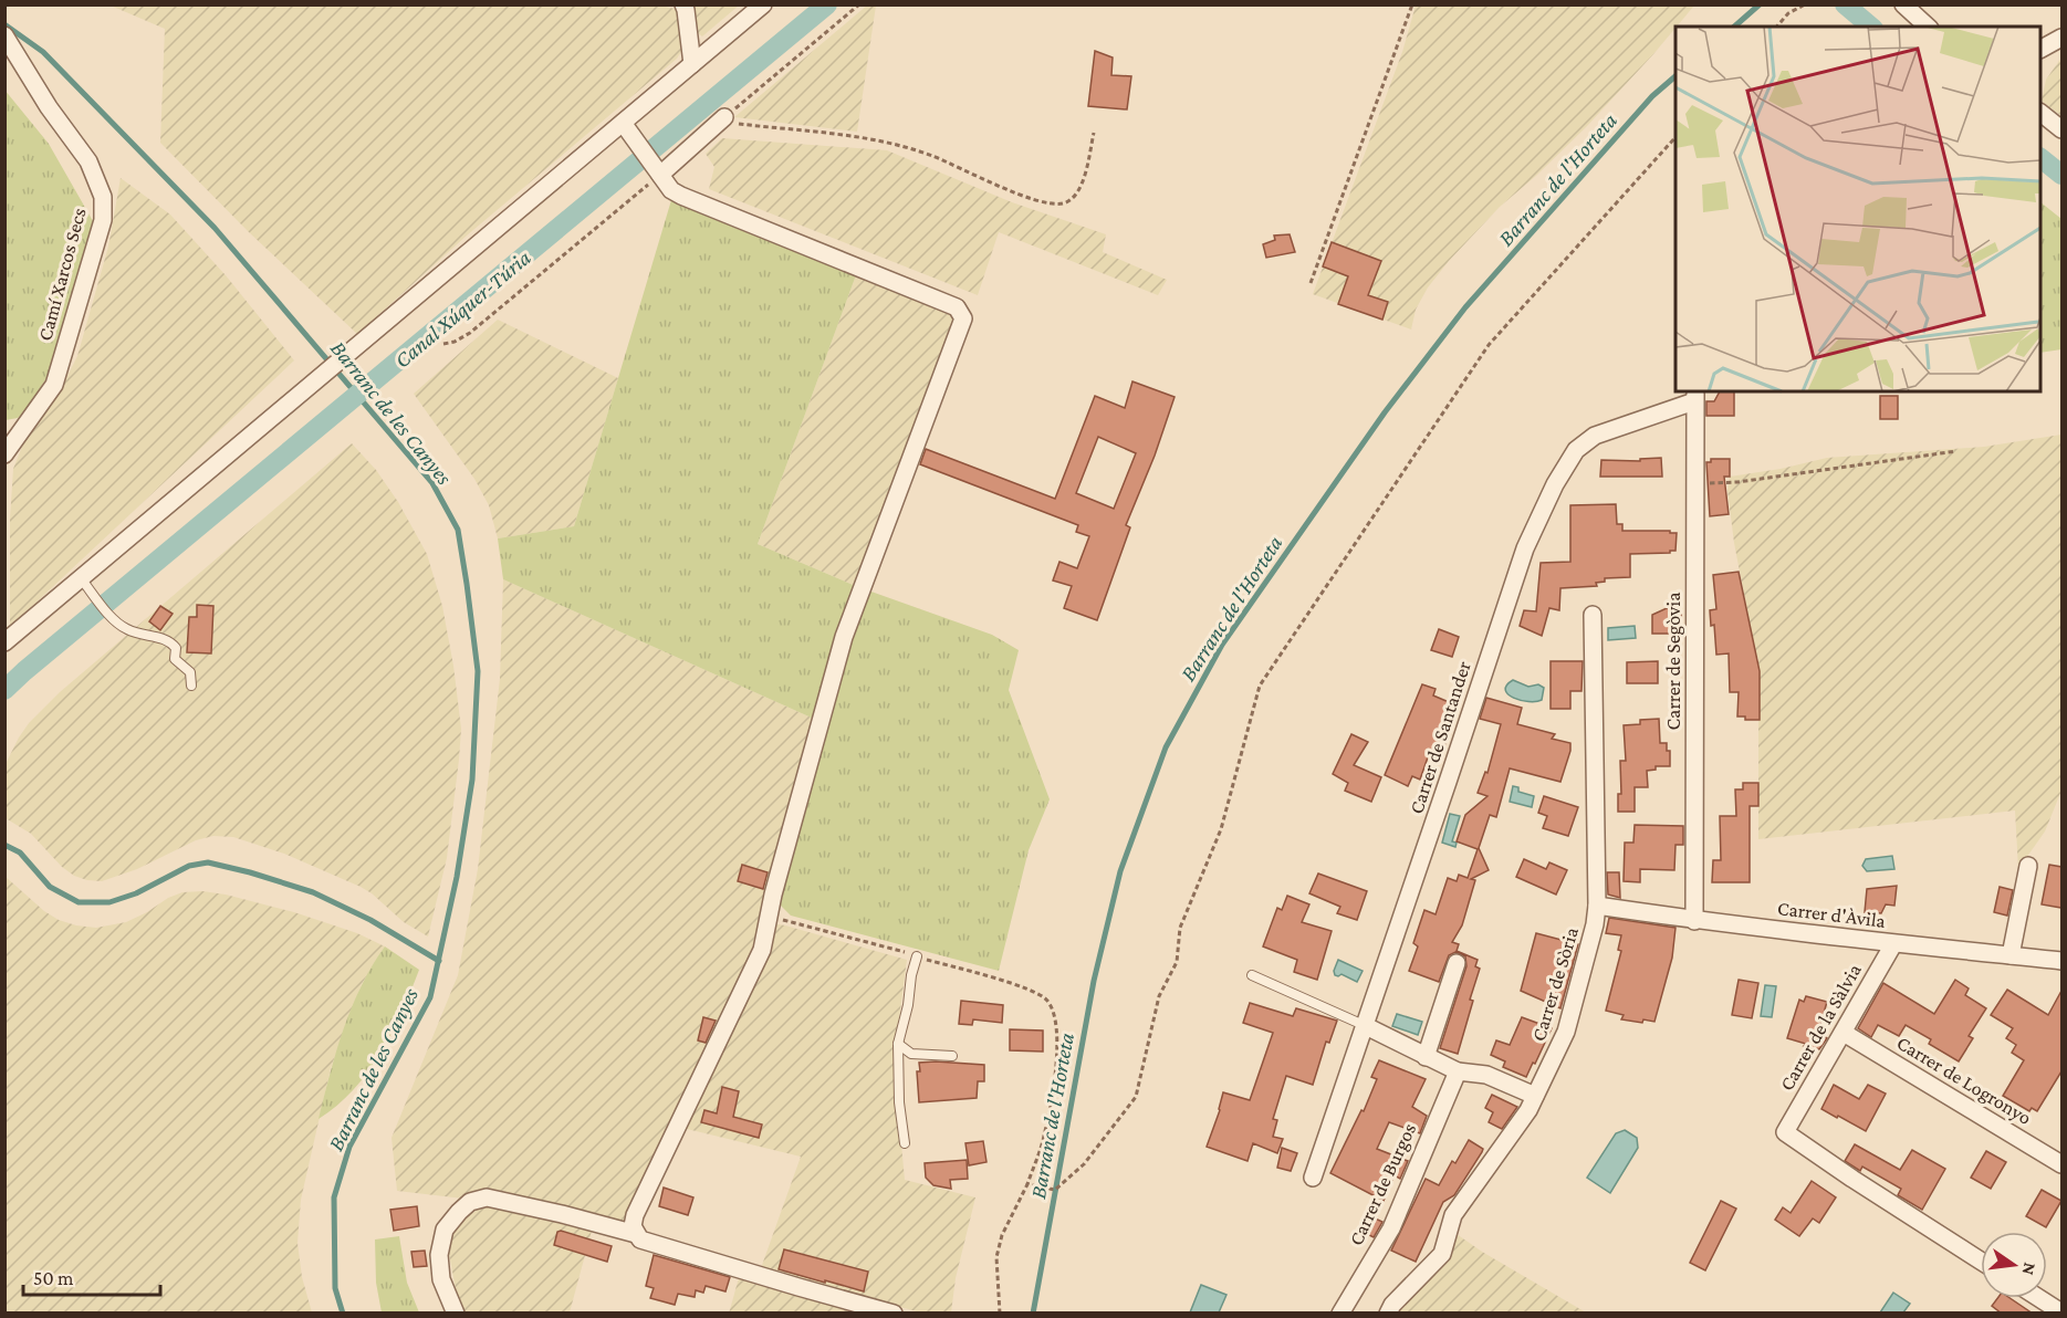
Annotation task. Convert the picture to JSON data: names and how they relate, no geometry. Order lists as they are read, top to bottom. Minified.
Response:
{"streets":{"street":["Camí Xarcos Secs","Carrer de Segòvia","Carrer de Santander","Carrer d'Àvila","Carrer de Sòria","Carrer de la Sàlvia","Carrer de Logronyo","Carrer de Burgos"]},"crossings":[["Carrer de Segòvia","Carrer de Santander"],["Carrer de Segòvia","Carrer d'Àvila"],["Carrer d'Àvila","Carrer de Sòria"],["Carrer d'Àvila","Carrer de la Sàlvia"],["Carrer de la Sàlvia","Carrer de Logronyo"]],"water":["Barranc de l'Horteta","Canal Xúquer-Túria","Barranc de les Canyes"],"scale_bar":"50 m","north":"right"}
